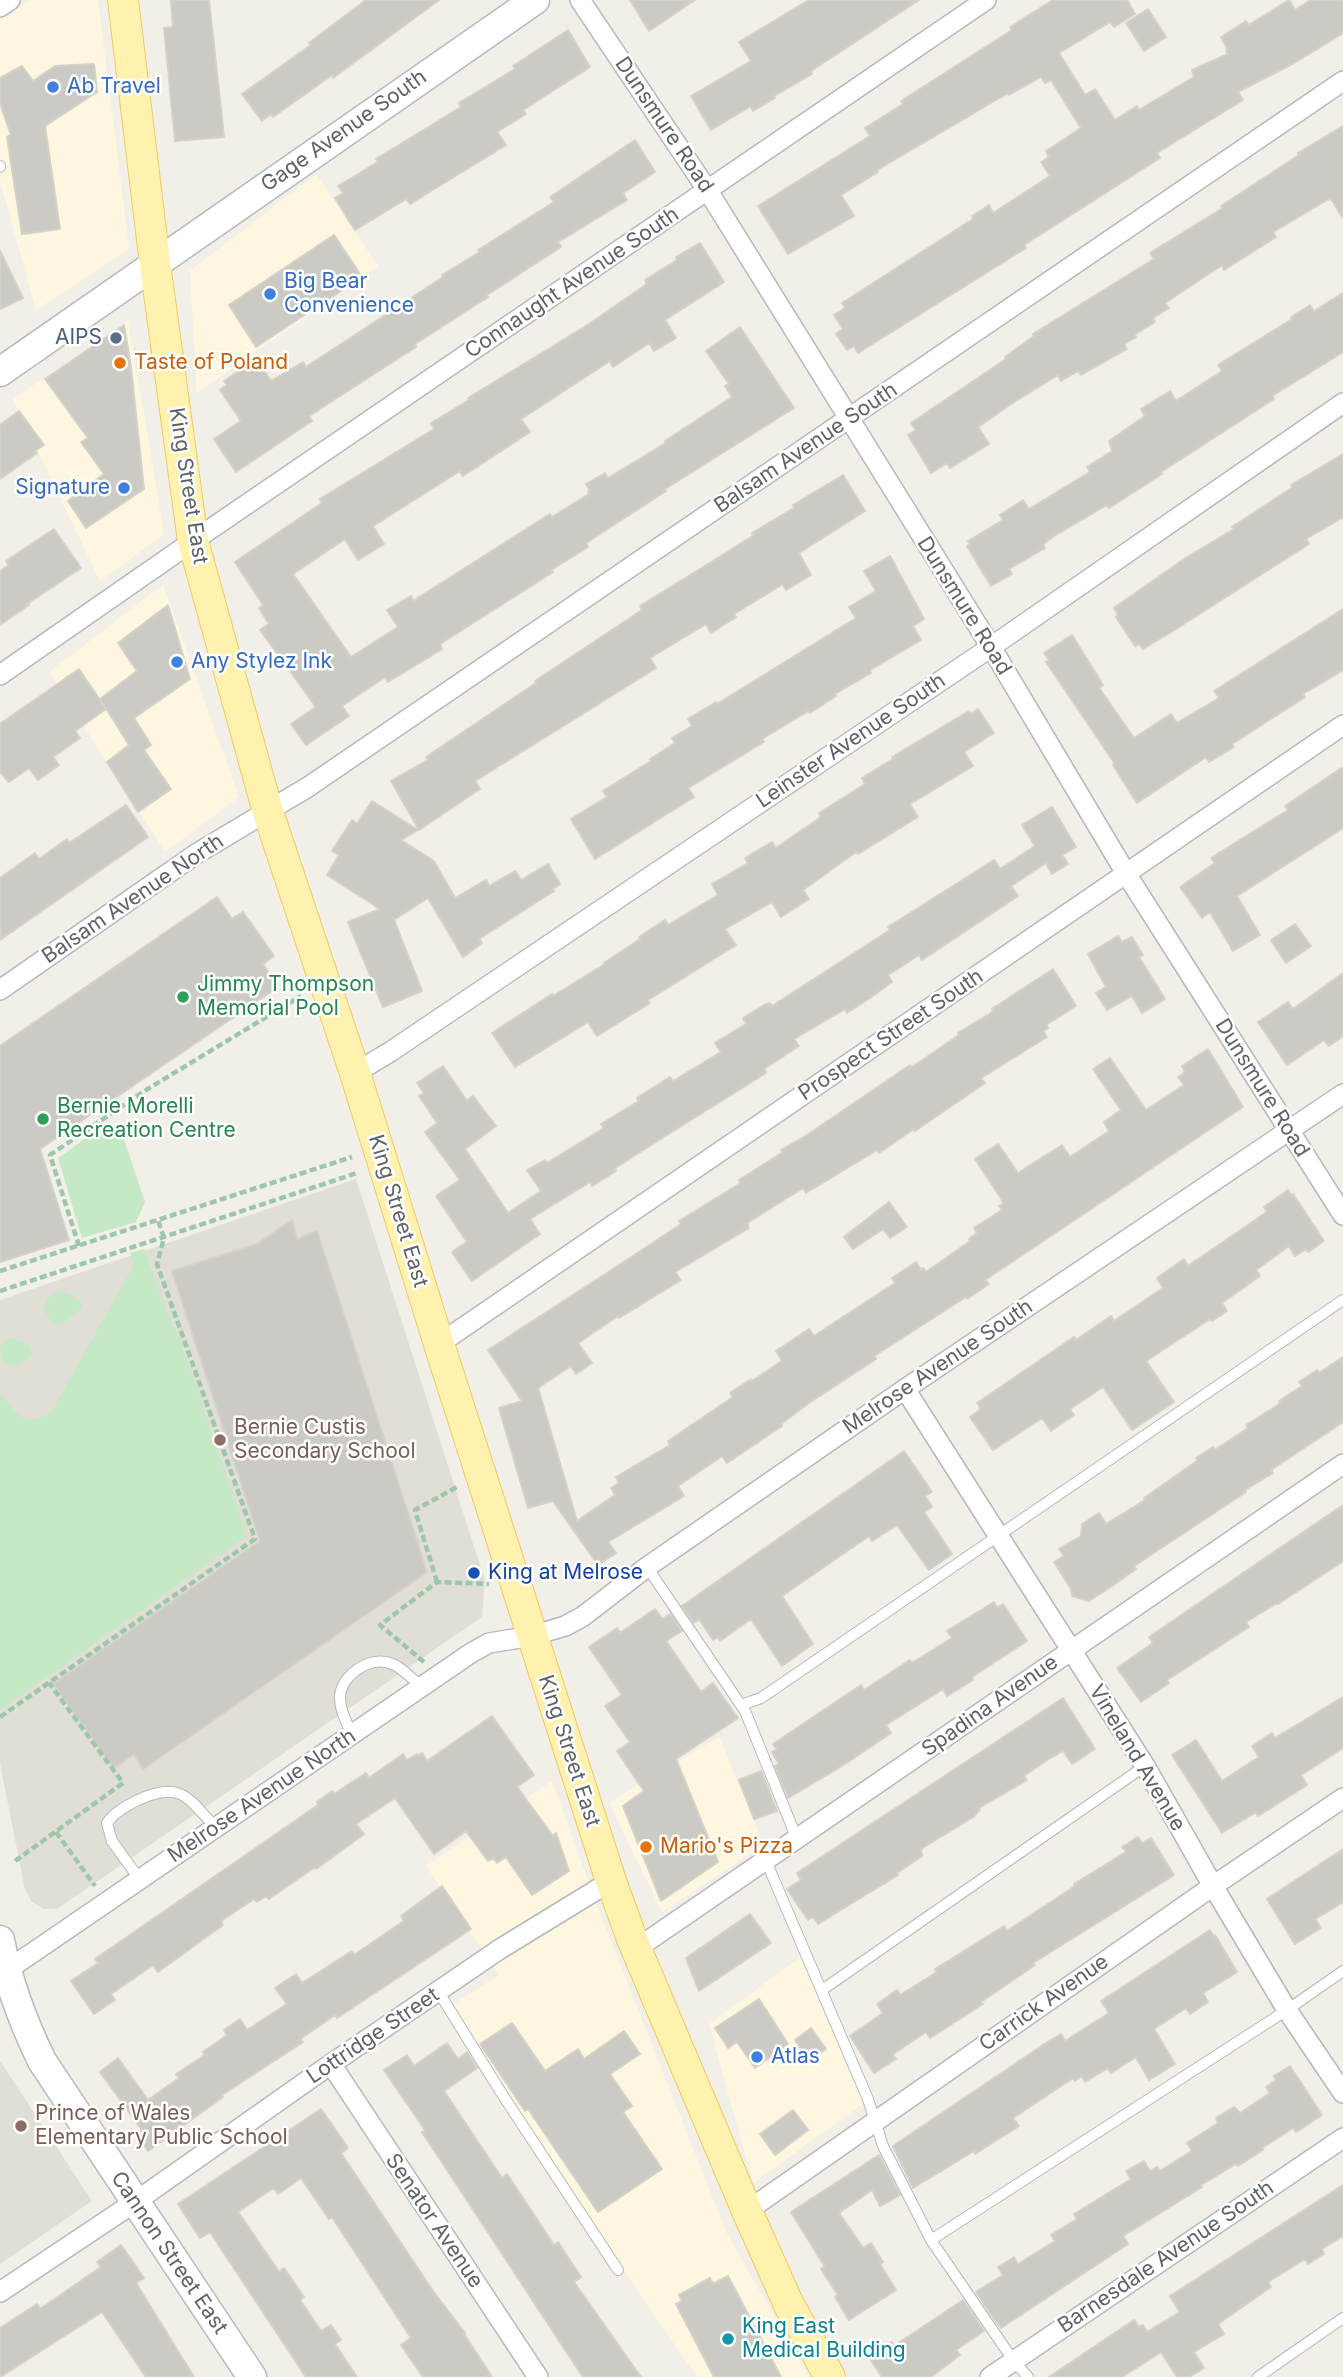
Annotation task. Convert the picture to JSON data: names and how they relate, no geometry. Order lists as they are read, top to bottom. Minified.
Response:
{"streets":{"main road":["Gage Avenue South","King Street East","Cannon Street East"],"street":["Dunsmure Road","Connaught Avenue South","Balsam Avenue South","Leinster Avenue South","Balsam Avenue North","Prospect Street South","Melrose Avenue South","Spadina Avenue","Vineland Avenue","Melrose Avenue North","Carrick Avenue","Lottridge Street","Senator Avenue","Barnesdale Avenue South"]},"crossings":[["Dunsmure Road","Connaught Avenue South"],["Dunsmure Road","Balsam Avenue South"],["Dunsmure Road","Leinster Avenue South"],["Dunsmure Road","Prospect Street South"],["Dunsmure Road","Melrose Avenue South"],["Gage Avenue South","King Street East"],["Connaught Avenue South","King Street East"],["Balsam Avenue South","King Street East"],["Balsam Avenue South","Balsam Avenue North"],["King Street East","Leinster Avenue South"],["King Street East","Balsam Avenue North"],["King Street East","Prospect Street South"],["King Street East","Melrose Avenue South"],["King Street East","Spadina Avenue"],["King Street East","Melrose Avenue North"],["King Street East","Carrick Avenue"],["King Street East","Lottridge Street"],["Melrose Avenue South","Vineland Avenue"],["Melrose Avenue South","Melrose Avenue North"],["Spadina Avenue","Vineland Avenue"],["Vineland Avenue","Carrick Avenue"],["Melrose Avenue North","Cannon Street East"],["Lottridge Street","Senator Avenue"],["Lottridge Street","Cannon Street East"]],"places":["Ab Travel","Big Bear Convenience","AIPS","Taste of Poland","Signature","Any Stylez Ink","Jimmy Thompson Memorial Pool","Bernie Morelli Recreation Centre","Bernie Custis Secondary School","King at Melrose","Mario's Pizza","Atlas","Prince of Wales Elementary Public School","King East Medical Building"]}
